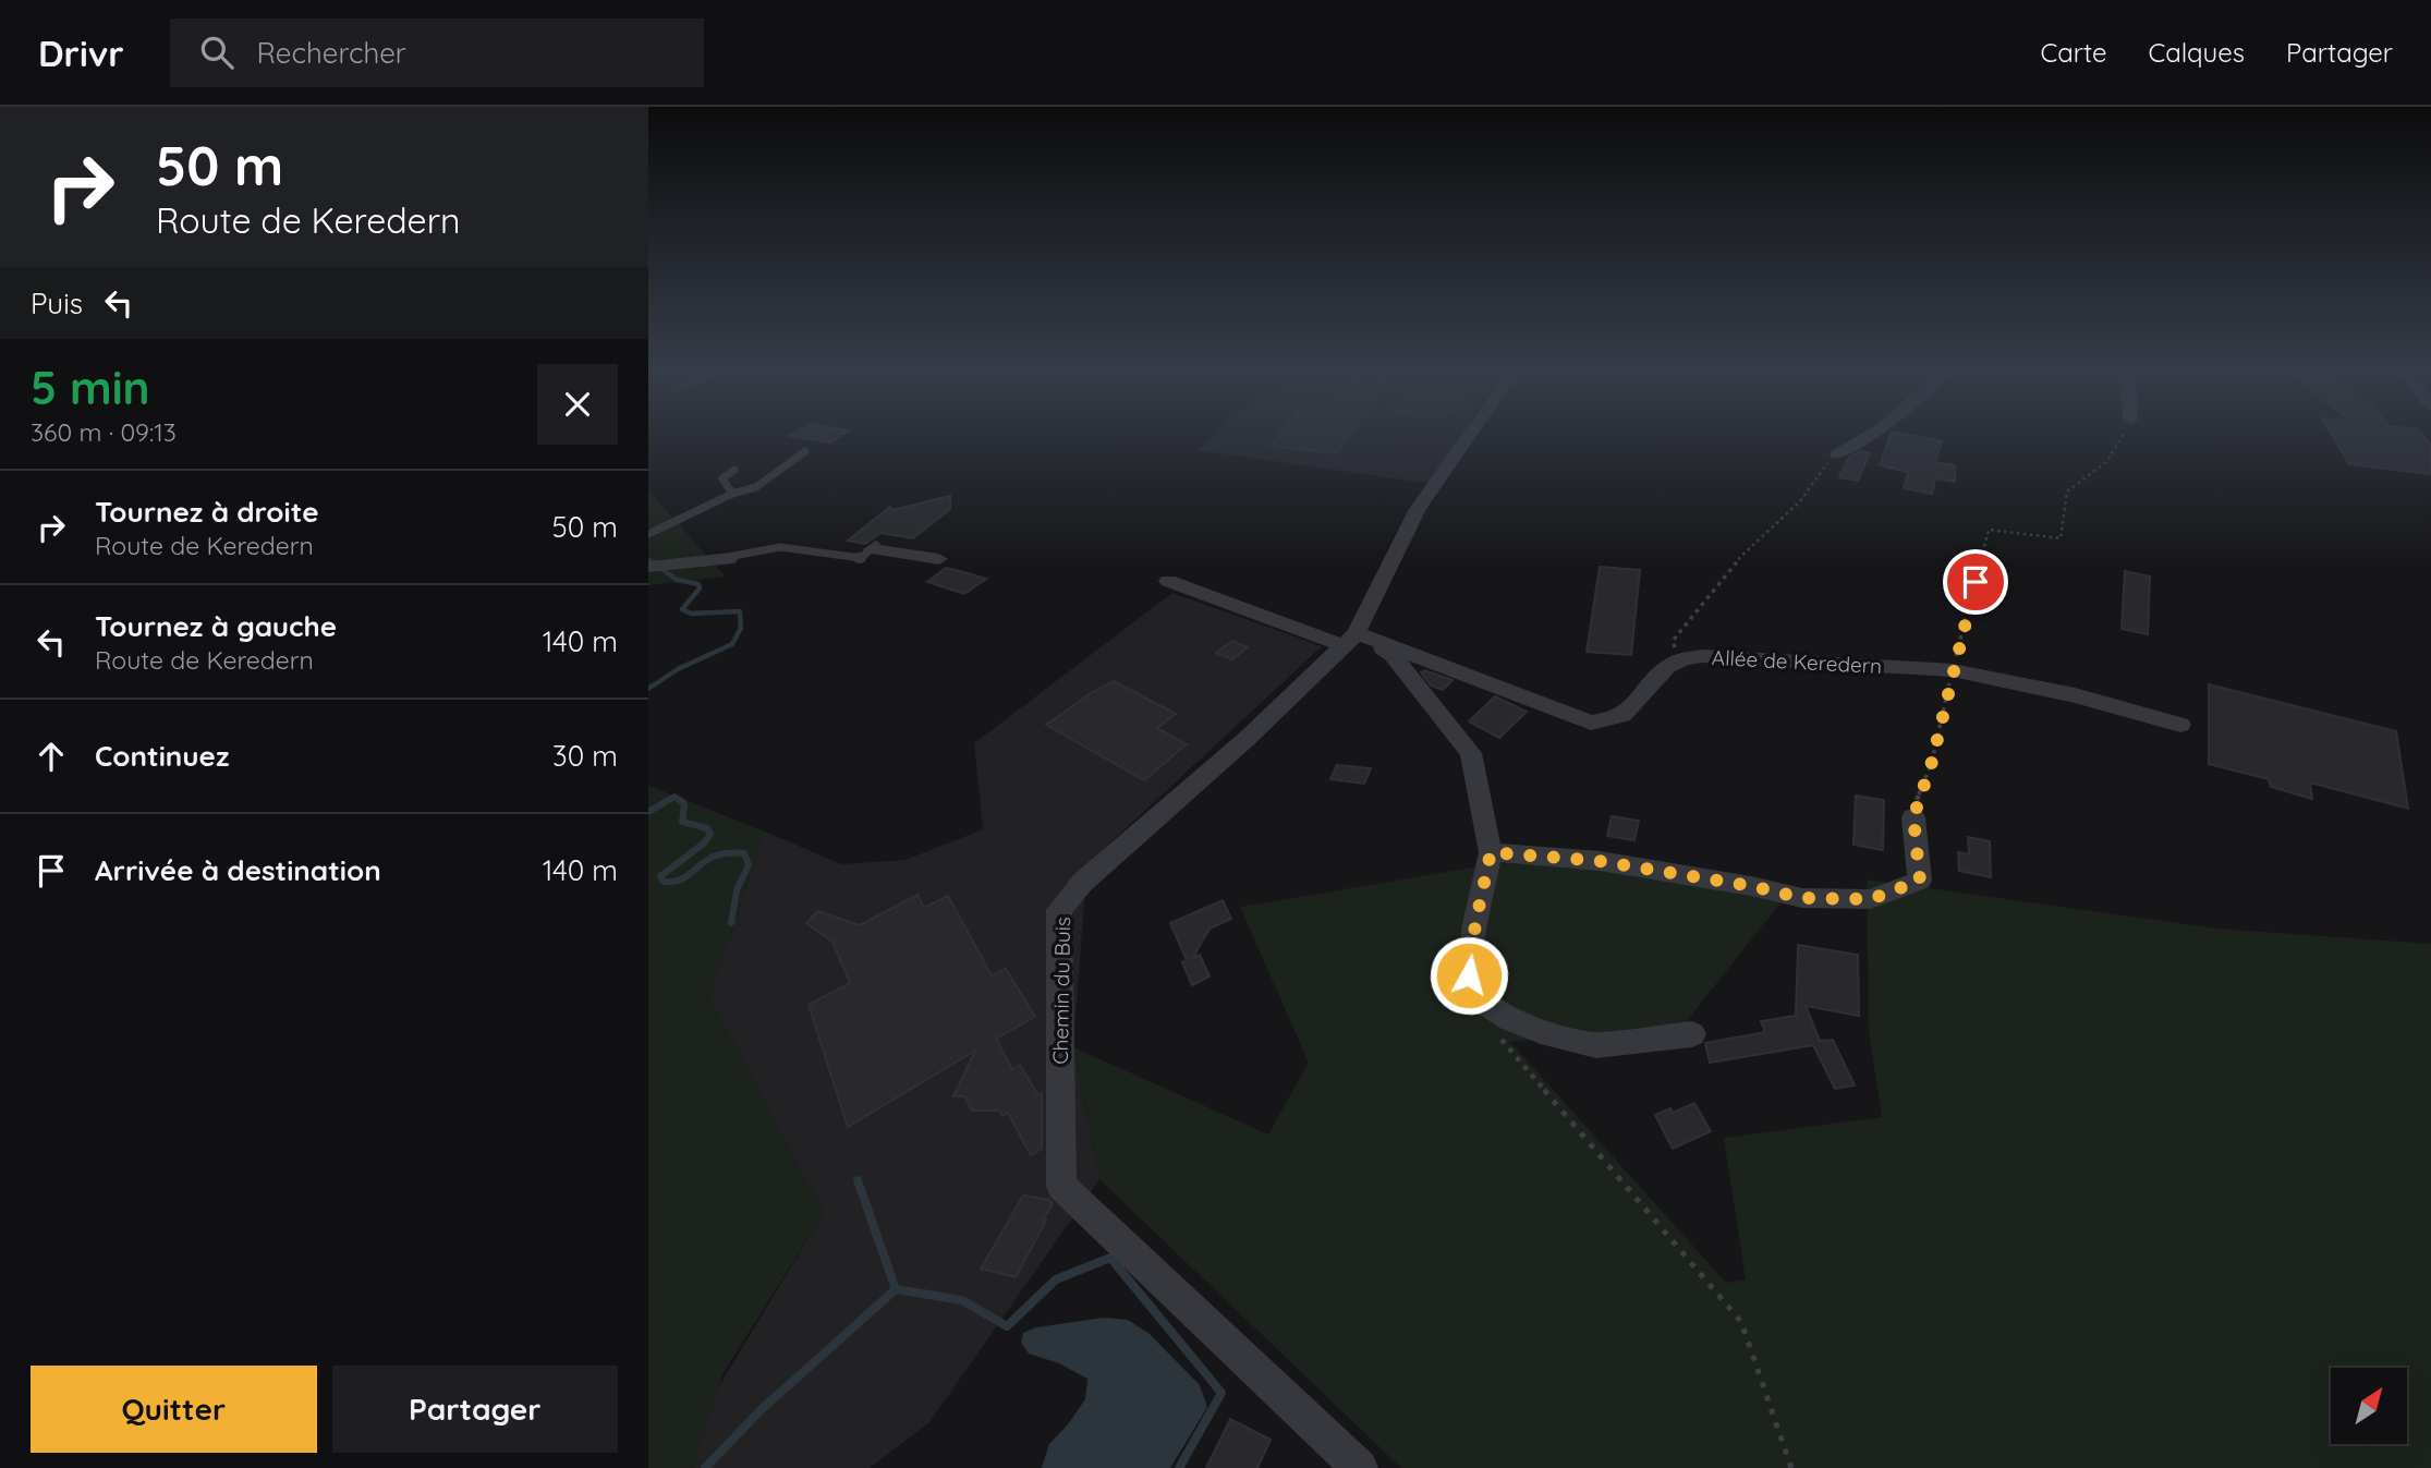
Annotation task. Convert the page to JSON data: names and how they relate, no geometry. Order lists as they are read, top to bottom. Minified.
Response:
{"streets":{"street":["Allée de Keredern","Chemin du Buis"]},"north":"top right","page":{"header":"Drivr","search":"Rechercher","nav":["Carte","Calques","Partager"],"turn":["50 m","Route de Keredern"],"then":"Puis","heading":["5 min","360 m · 09:13"],"list":[{"name":"Tournez à droite","note":"Route de Keredern","value":"50 m"},{"name":"Tournez à gauche","note":"Route de Keredern","value":"140 m"},{"name":"Continuez","value":"30 m"},{"name":"Arrivée à destination","value":"140 m"}],"buttons":["Quitter","Partager"]}}
